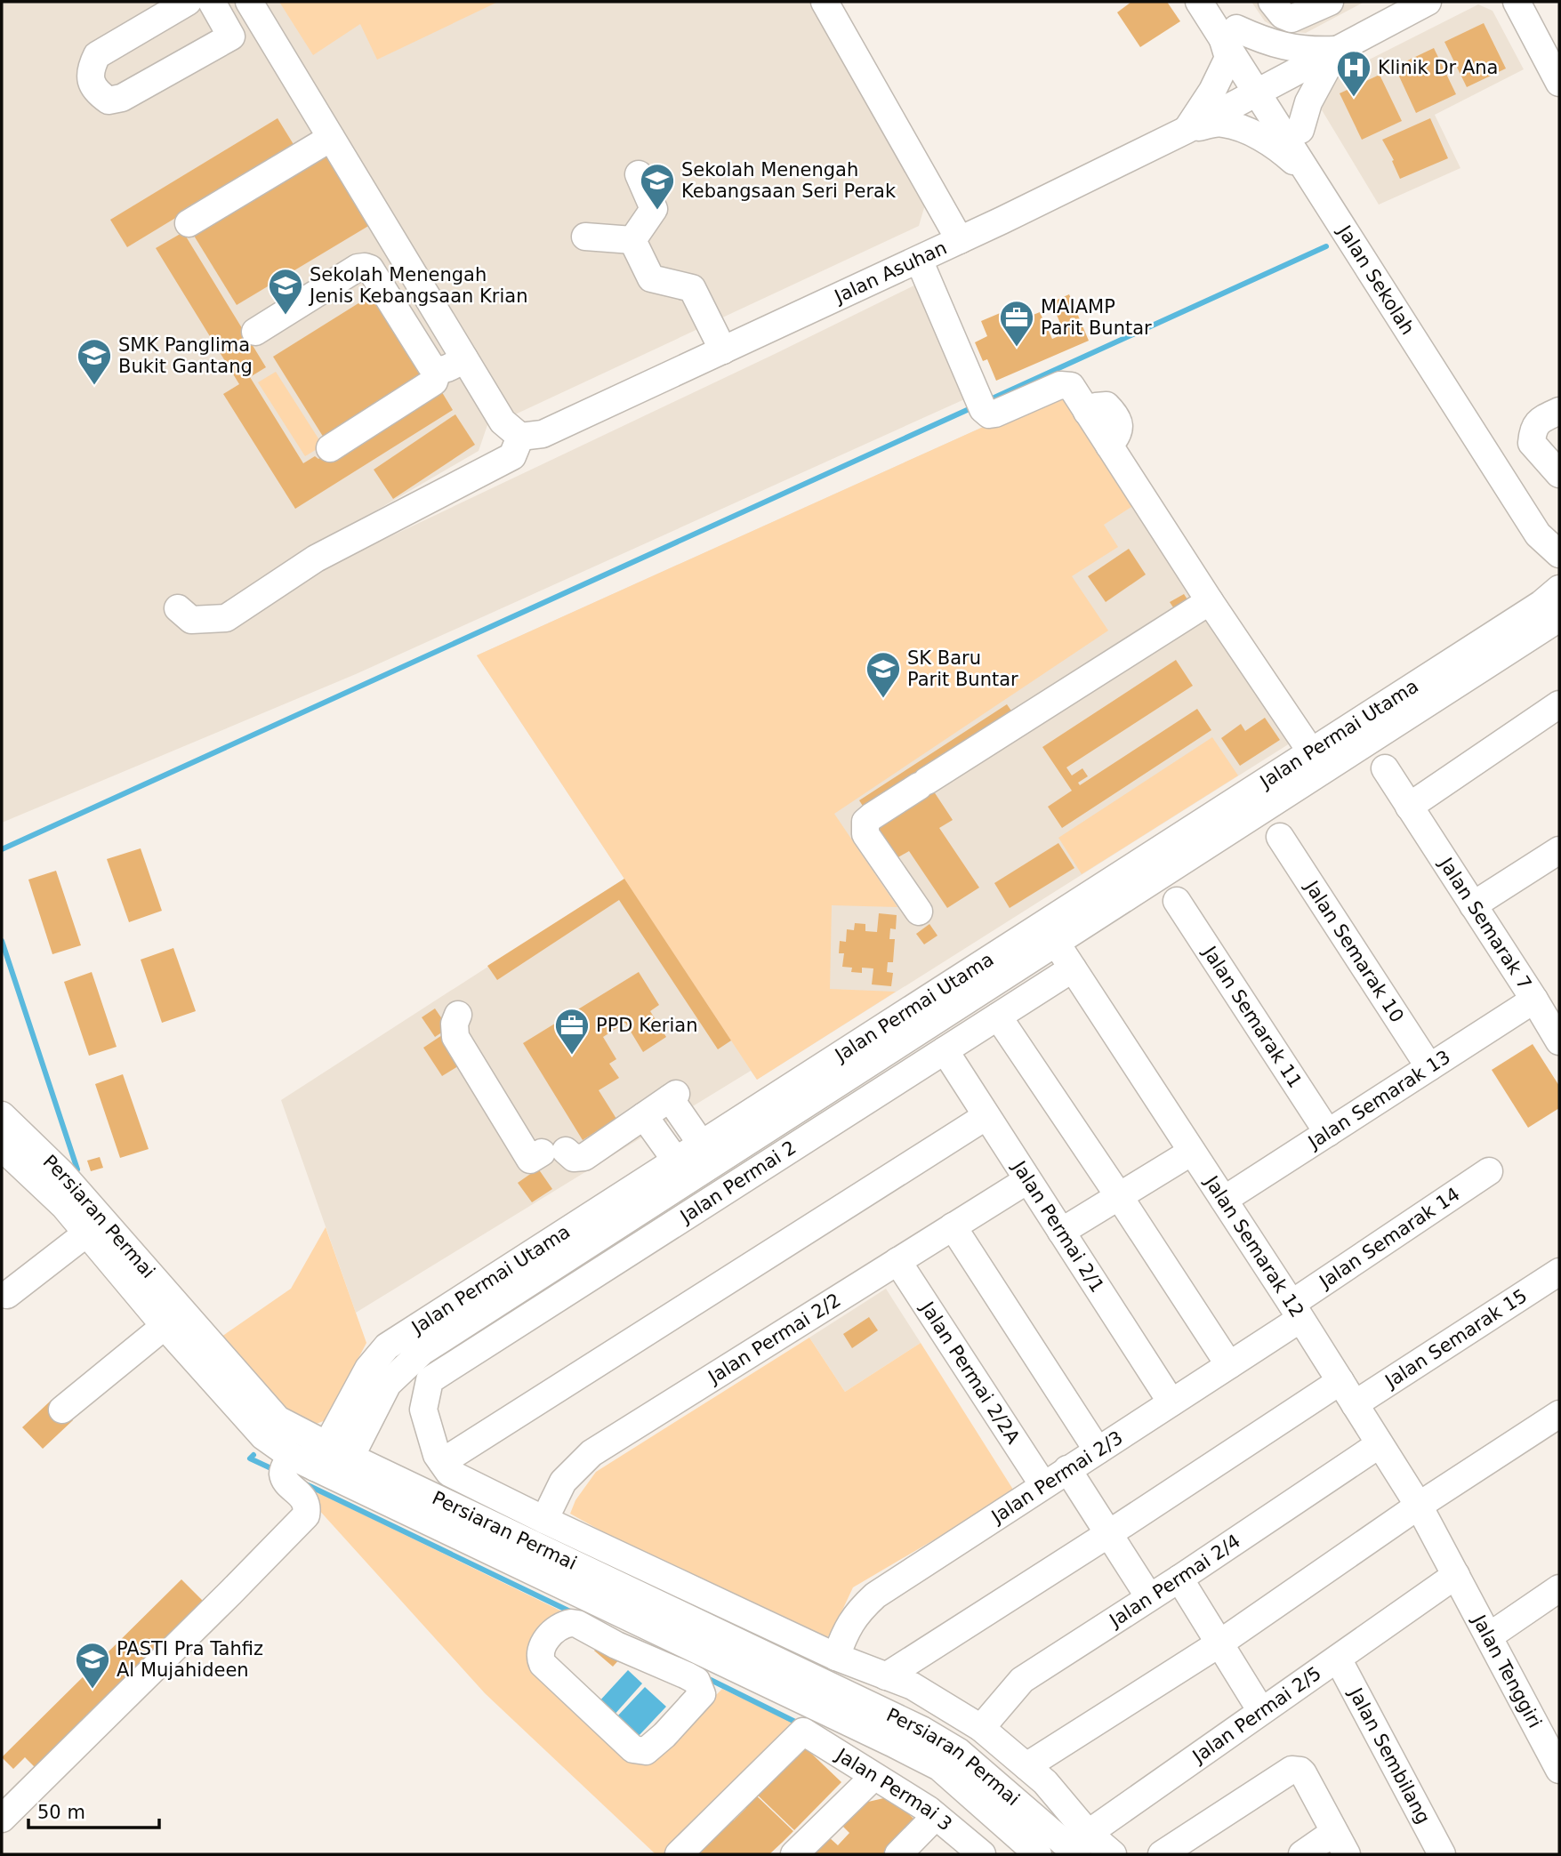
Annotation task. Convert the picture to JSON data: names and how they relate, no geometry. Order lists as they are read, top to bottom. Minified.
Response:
{"streets":{"street":["Jalan Asuhan","Jalan Sekolah","Jalan Permai Utama","Jalan Semarak 7","Jalan Semarak 10","Jalan Semarak 11","Jalan Semarak 13","Jalan Permai 2","Persiaran Permai","Jalan Permai 2/1","Jalan Semarak 14","Jalan Semarak 12","Jalan Permai 2/2","Jalan Semarak 15","Jalan Permai 2/2A","Jalan Permai 2/3","Jalan Permai 2/4","Jalan Tenggiri","Jalan Permai 2/5","Jalan Sembilang","Jalan Permai 3"]},"crossings":[["Jalan Asuhan","Jalan Sekolah"],["Jalan Permai Utama","Persiaran Permai"],["Jalan Permai Utama","Jalan Semarak 12"],["Jalan Semarak 7","Jalan Semarak 13"],["Jalan Semarak 10","Jalan Semarak 13"],["Jalan Semarak 11","Jalan Semarak 13"],["Jalan Semarak 13","Jalan Semarak 12"],["Jalan Permai 2","Jalan Permai 2/1"],["Jalan Permai 2","Jalan Semarak 12"],["Persiaran Permai","Jalan Permai 2/5"],["Jalan Permai 2/1","Jalan Permai 2/2"],["Jalan Permai 2/1","Jalan Permai 2/3"],["Jalan Semarak 14","Jalan Semarak 12"],["Jalan Semarak 14","Jalan Permai 2/3"],["Jalan Semarak 12","Jalan Semarak 15"],["Jalan Semarak 12","Jalan Permai 2/3"],["Jalan Semarak 12","Jalan Permai 2/4"],["Jalan Semarak 12","Jalan Tenggiri"],["Jalan Semarak 12","Jalan Permai 2/5"],["Jalan Permai 2/2","Jalan Permai 2/2A"],["Jalan Permai 2/2A","Jalan Permai 2/3"],["Jalan Tenggiri","Jalan Permai 2/5"],["Jalan Permai 2/5","Jalan Sembilang"]],"places":{"hospital":["Klinik Dr Ana"],"school or university":["Sekolah Menengah Kebangsaan Seri Perak","Sekolah Menengah Jenis Kebangsaan Krian","SMK Panglima Bukit Gantang","SK Baru Parit Buntar","PASTI Pra Tahfiz Al Mujahideen"],"office":["MAIAMP Parit Buntar","PPD Kerian"]},"scale_bar":"50 m"}
